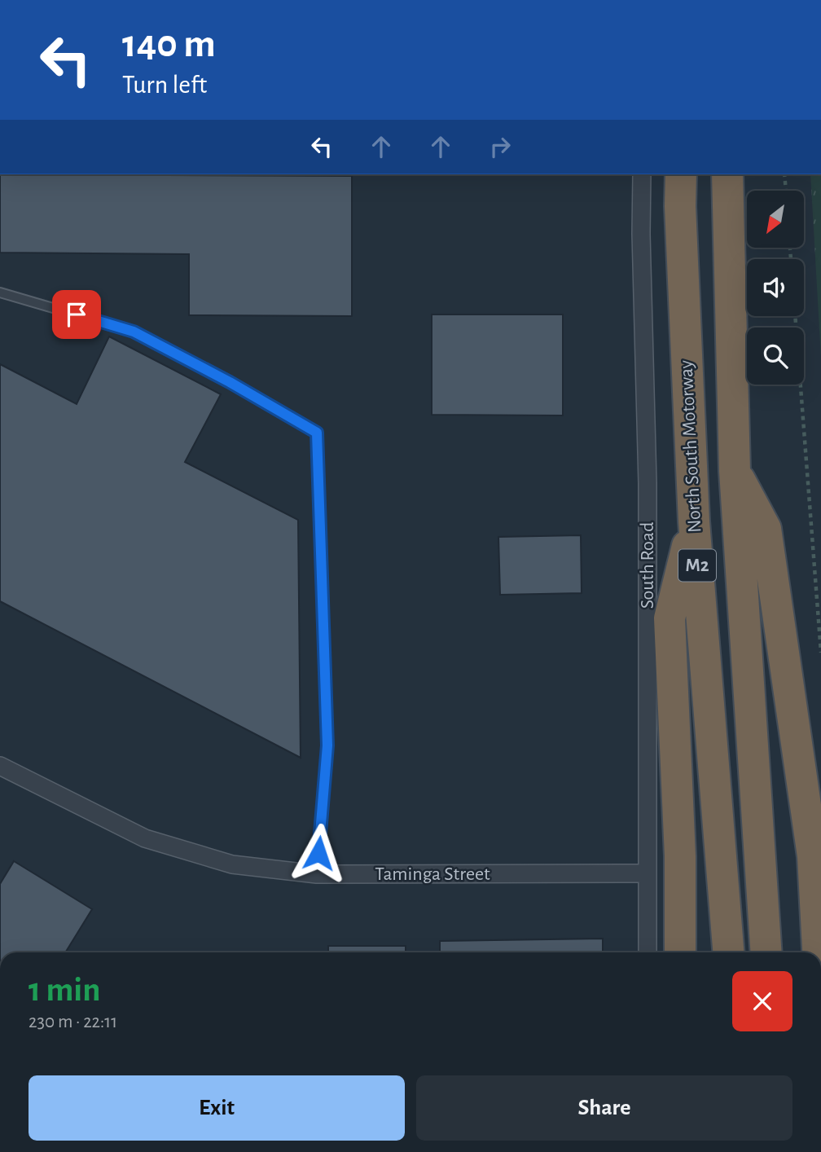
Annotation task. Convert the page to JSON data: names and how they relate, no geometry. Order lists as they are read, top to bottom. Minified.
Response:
{"streets":{"highway":["North South Motorway","M2"],"street":["South Road","Taminga Street"]},"crossings":[["South Road","Taminga Street"]],"north":"bottom left","page":{"turn":["140 m","Turn left"],"heading":["1 min","230 m · 22:11"],"buttons":["Exit","Share"]}}
